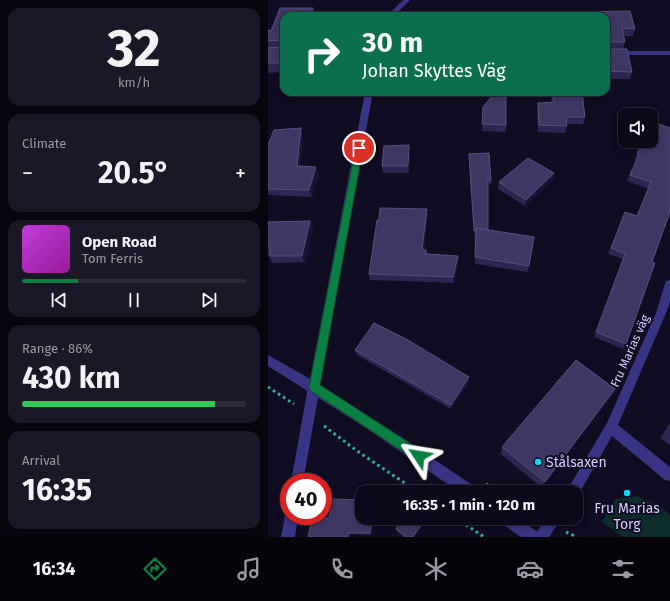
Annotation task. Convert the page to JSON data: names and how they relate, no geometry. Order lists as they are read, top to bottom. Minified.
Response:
{"streets":{"street":["Fru Marias väg"]},"places":["Stålsaxen","Fru Marias Torg"],"page":{"tile":[["32","km/h"],"Climate",["Range · 86%","430 km"],["Arrival","16:35"]],"turn":["30 m","Johan Skyttes Väg"],"heat":["−","20.5°","+"],"song":["Open Road","Tom Ferris"],"limit":"40","trip":"16:35 · 1 min · 120 m","tabs":"16:34"}}
